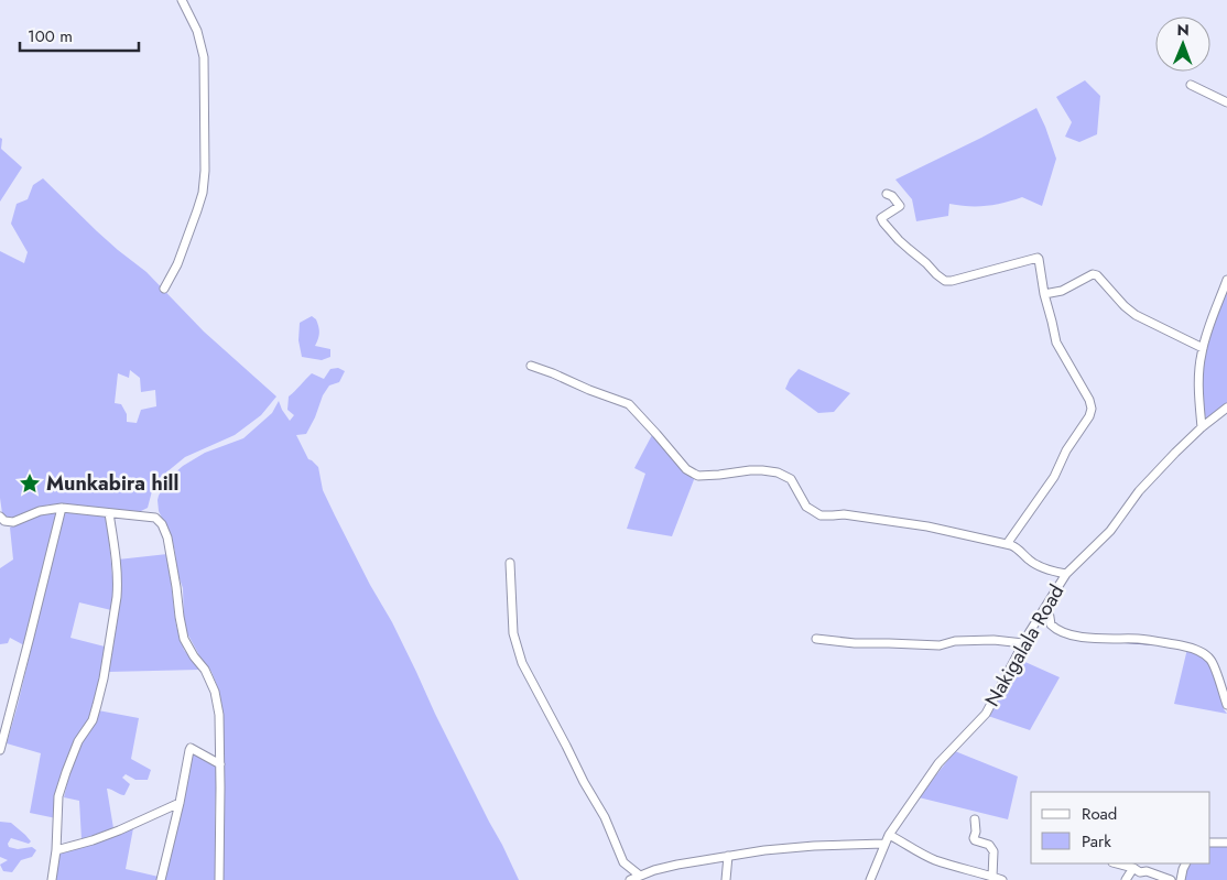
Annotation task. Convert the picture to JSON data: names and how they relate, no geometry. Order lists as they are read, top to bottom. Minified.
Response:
{"streets":{"street":["Nakigalala Road"]},"places":{"place":["Munkabira hill"]},"legend":["Road","Park"],"scale_bar":"100 m","north":"top"}
